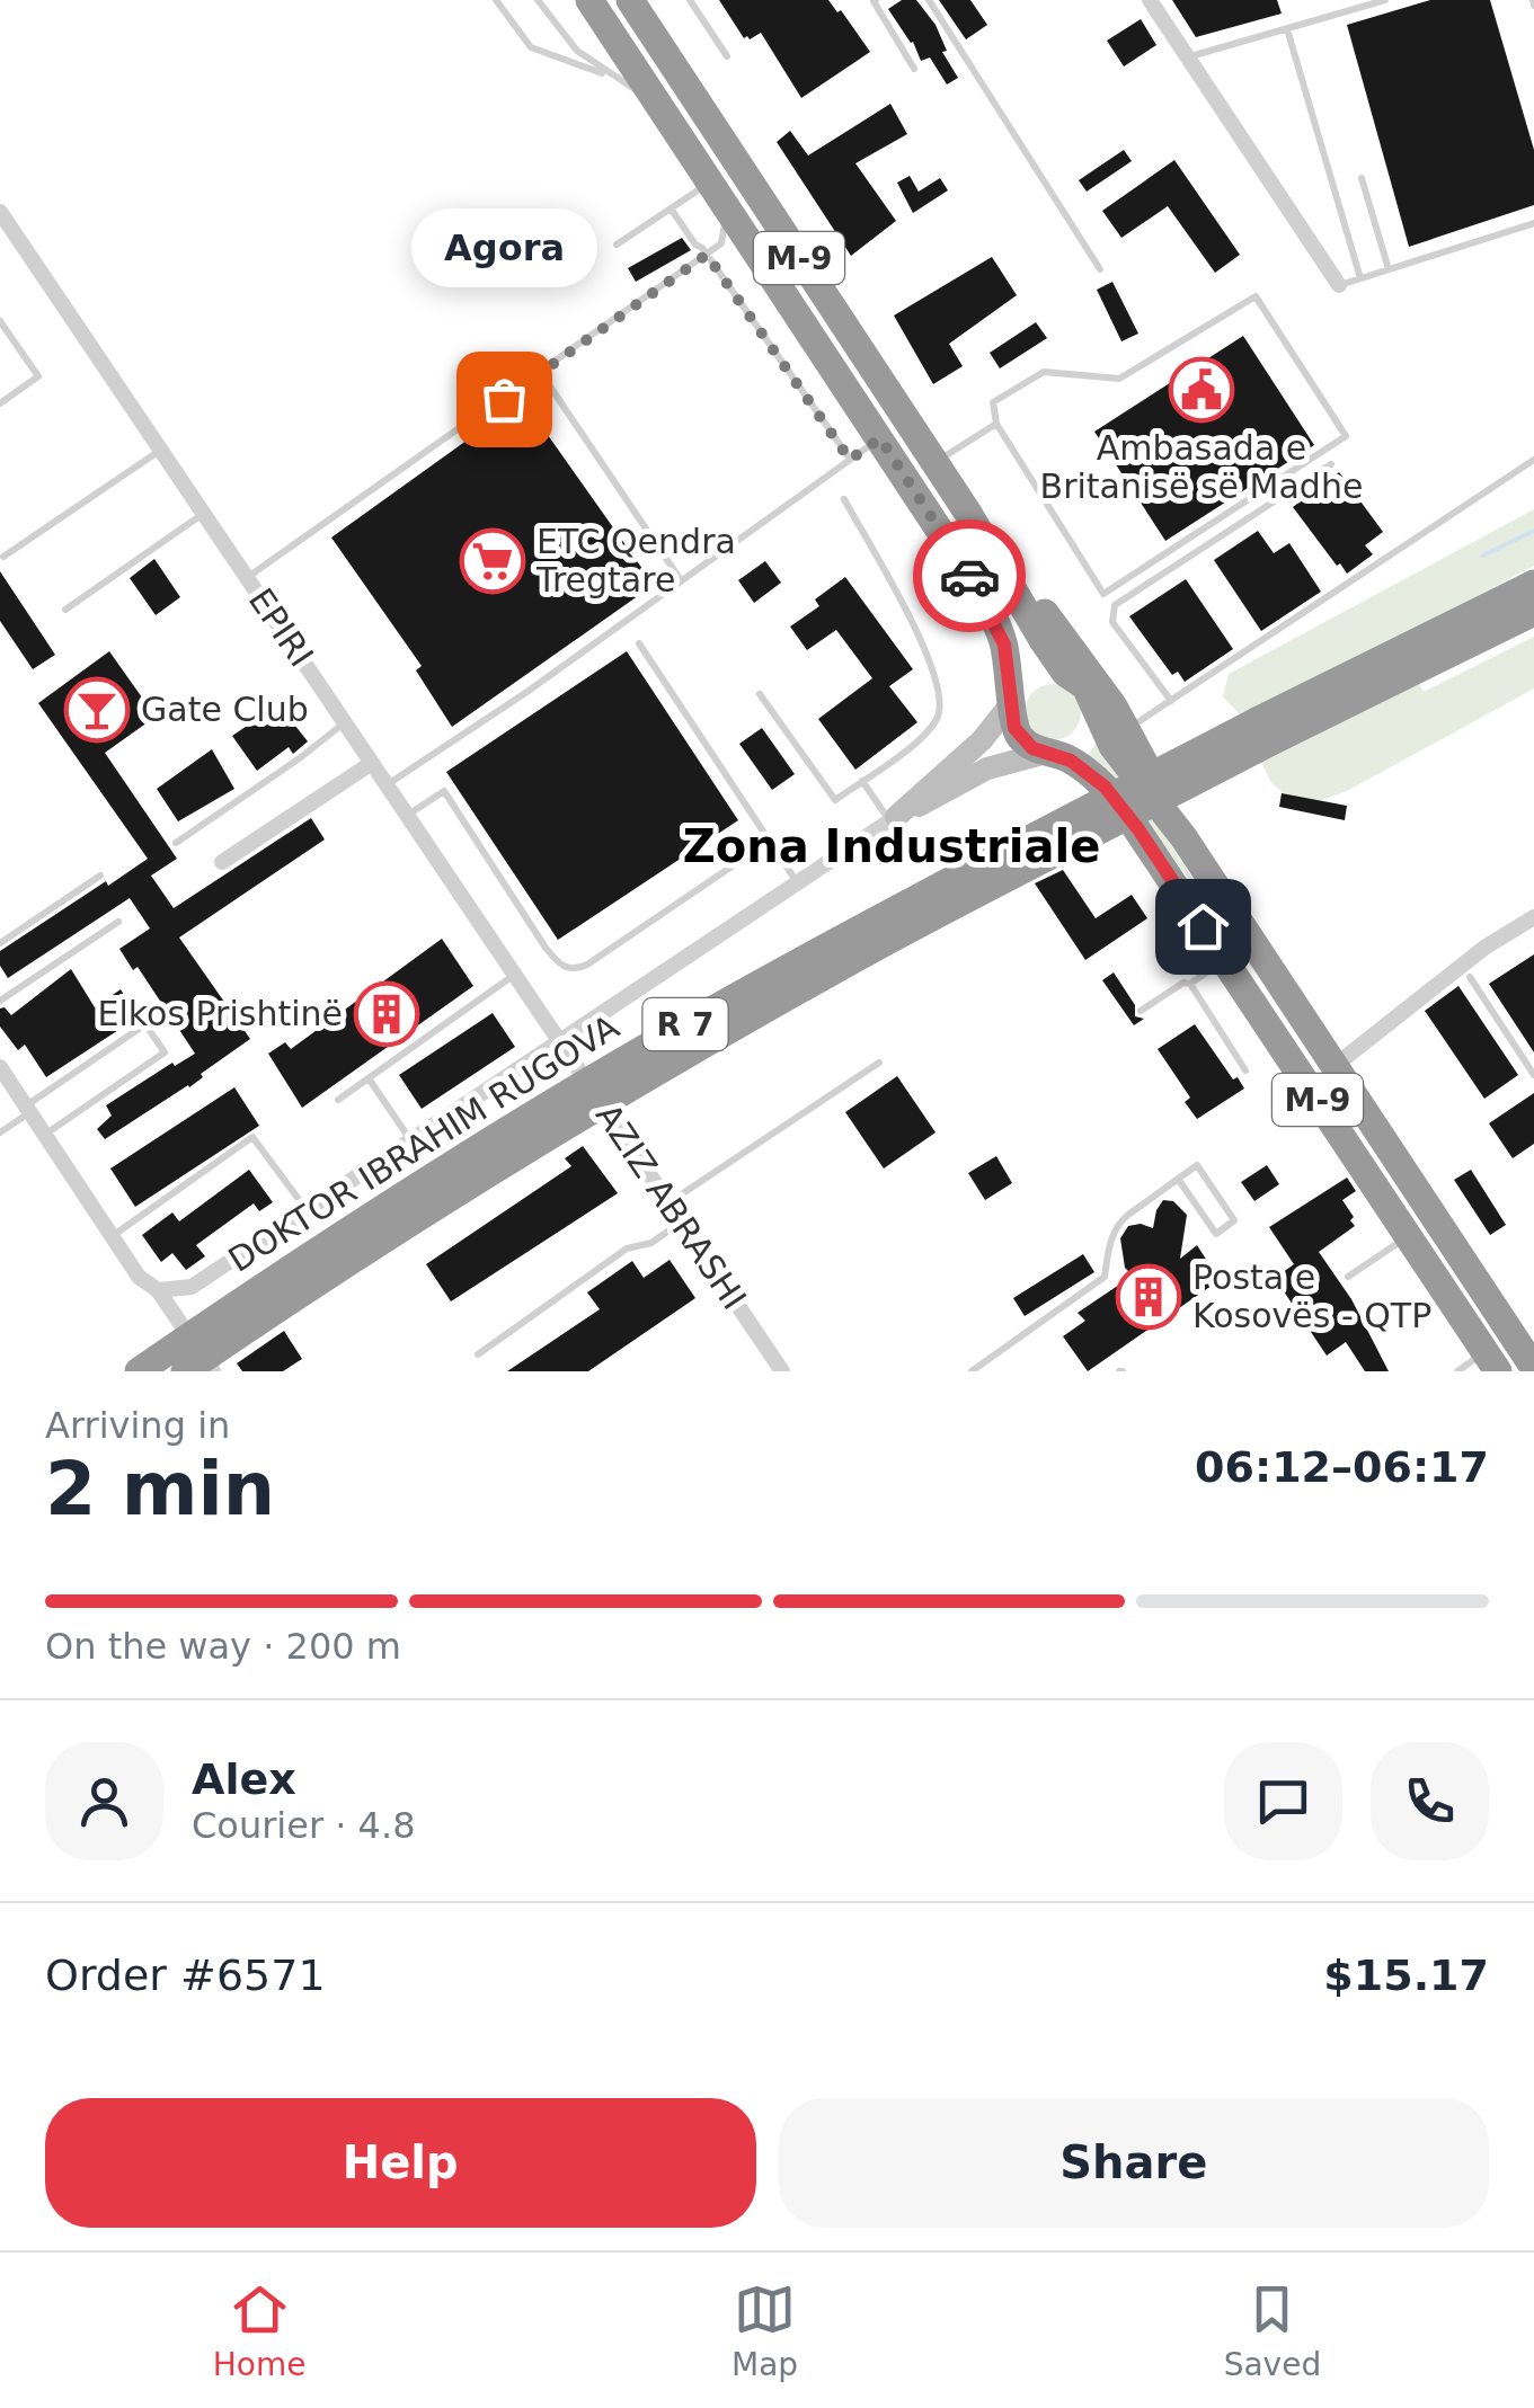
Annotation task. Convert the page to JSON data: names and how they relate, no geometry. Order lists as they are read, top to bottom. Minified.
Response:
{"streets":{"highway":["M-9","R 7","DOKTOR IBRAHIM RUGOVA"],"street":["EPIRI","AZIZ ABRASHI"]},"crossings":[["EPIRI","AZIZ ABRASHI"]],"districts":["Zona Industriale"],"places":{"public building":["Ambasada e Britanisë së Madhe"],"other":["Agora"],"supermarket":["ETC Qendra Tregtare"],"bar":["Gate Club"],"building":["Elkos Prishtinë","Posta e Kosovës - QTP"]},"page":{"bubble":"Agora","heading":["2 min","Arriving in","06:12–06:17"],"panel":["Alex","Courier · 4.8","Order #6571","$15.17"],"bar":"On the way · 200 m","buttons":["Help","Share"],"tabs":["Home","Map","Saved"]}}
